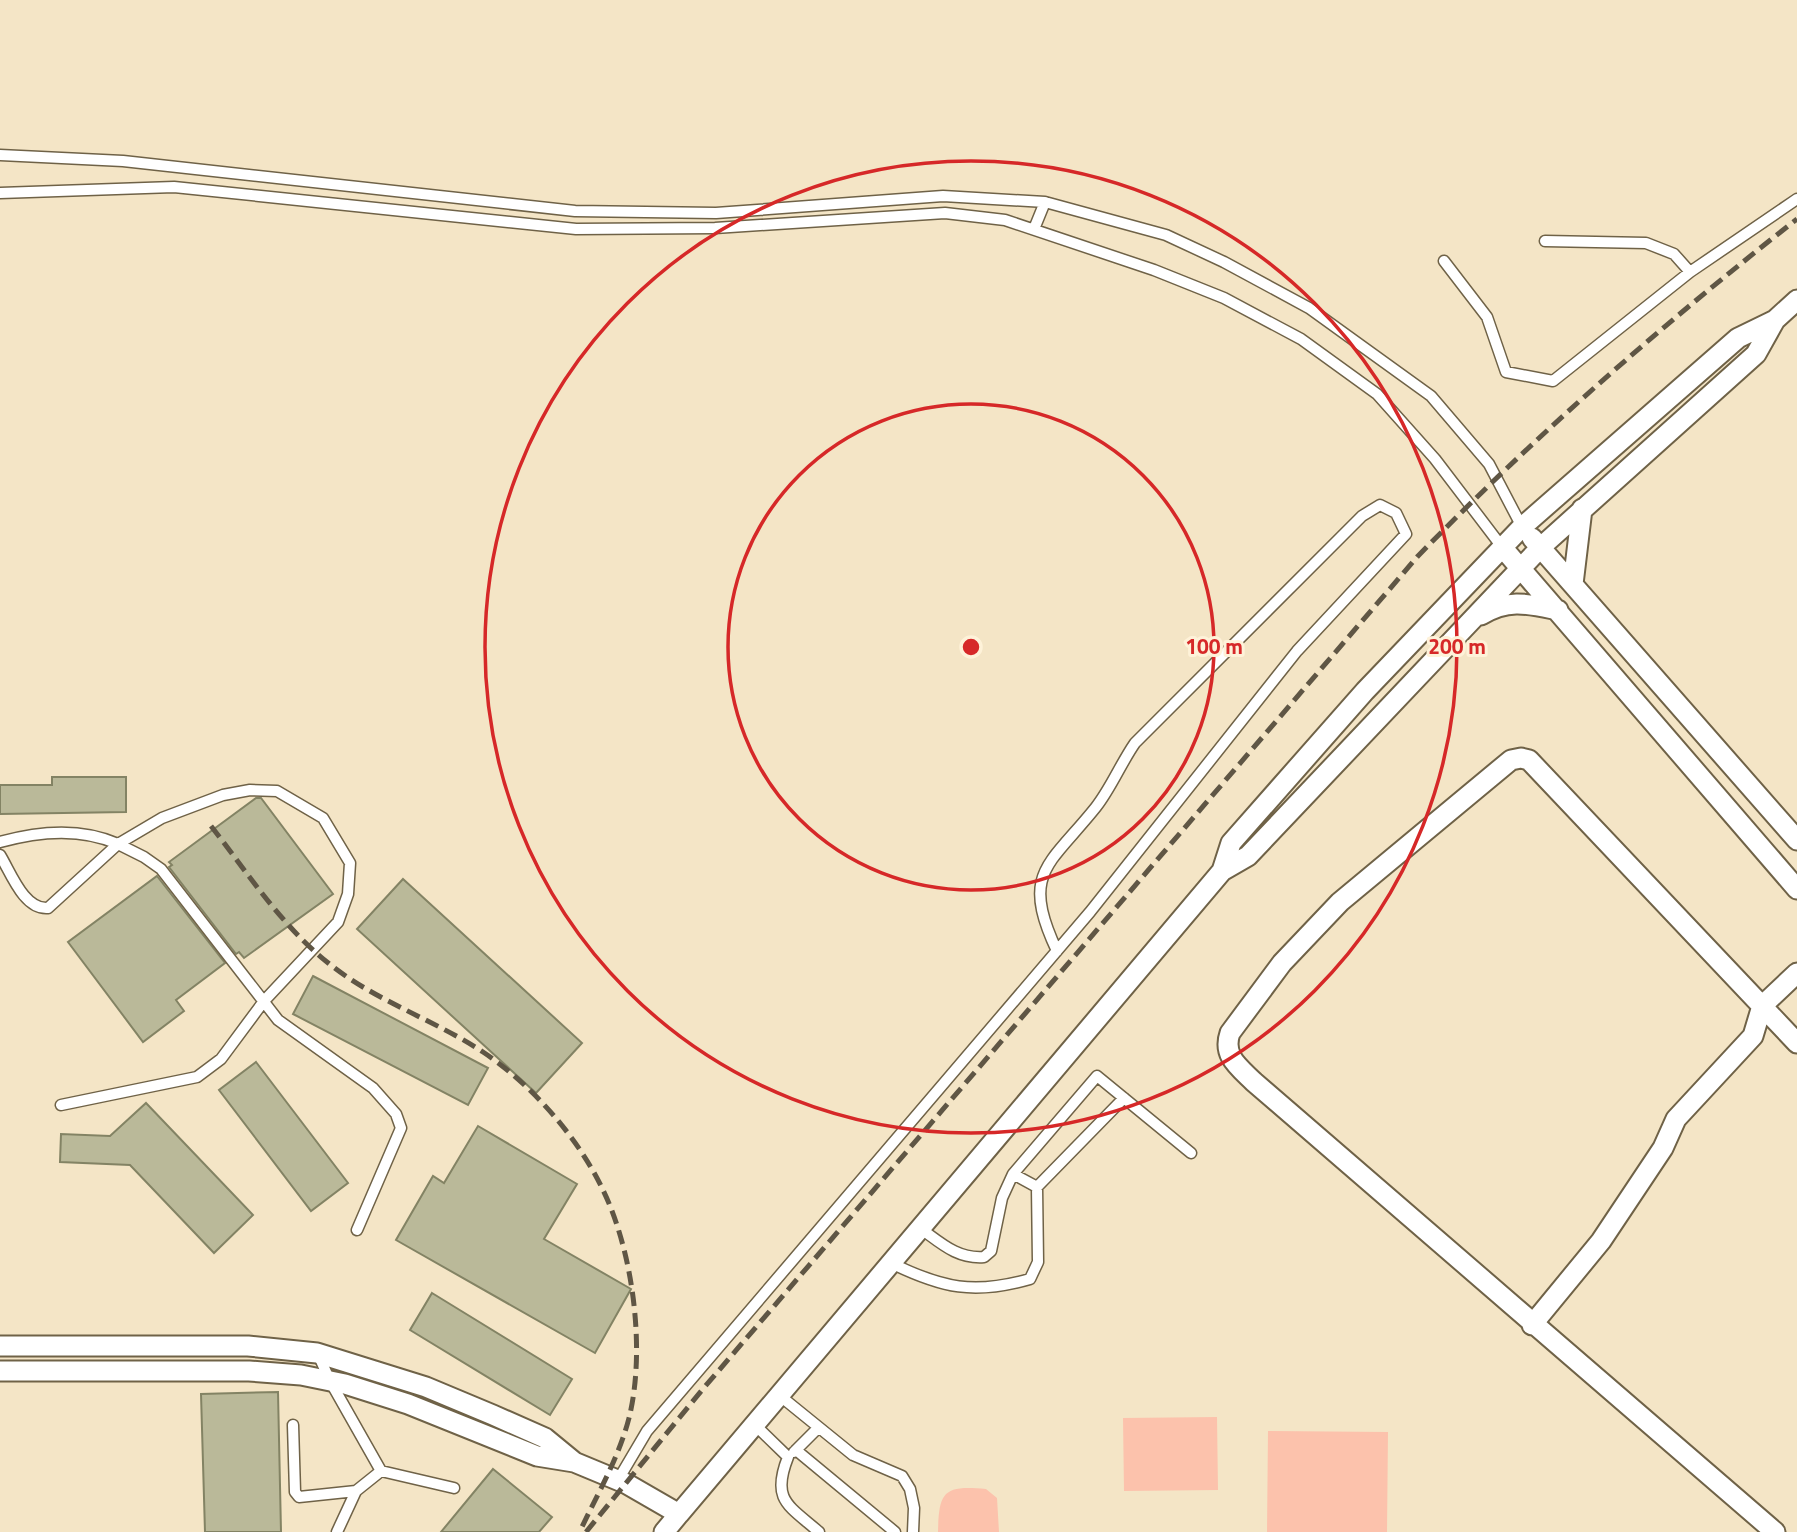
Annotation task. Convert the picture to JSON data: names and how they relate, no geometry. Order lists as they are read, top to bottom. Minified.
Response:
{"rings":["100 m","200 m"]}
